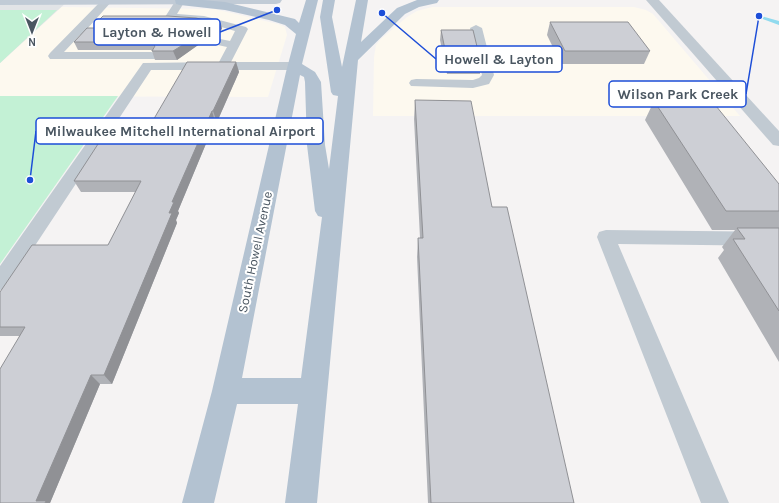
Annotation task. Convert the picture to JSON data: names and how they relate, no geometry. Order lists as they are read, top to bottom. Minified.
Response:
{"streets":{"main road":["South Howell Avenue"]},"places":["Layton & Howell","Howell & Layton","Wilson Park Creek","Milwaukee Mitchell International Airport"],"north":"bottom"}
